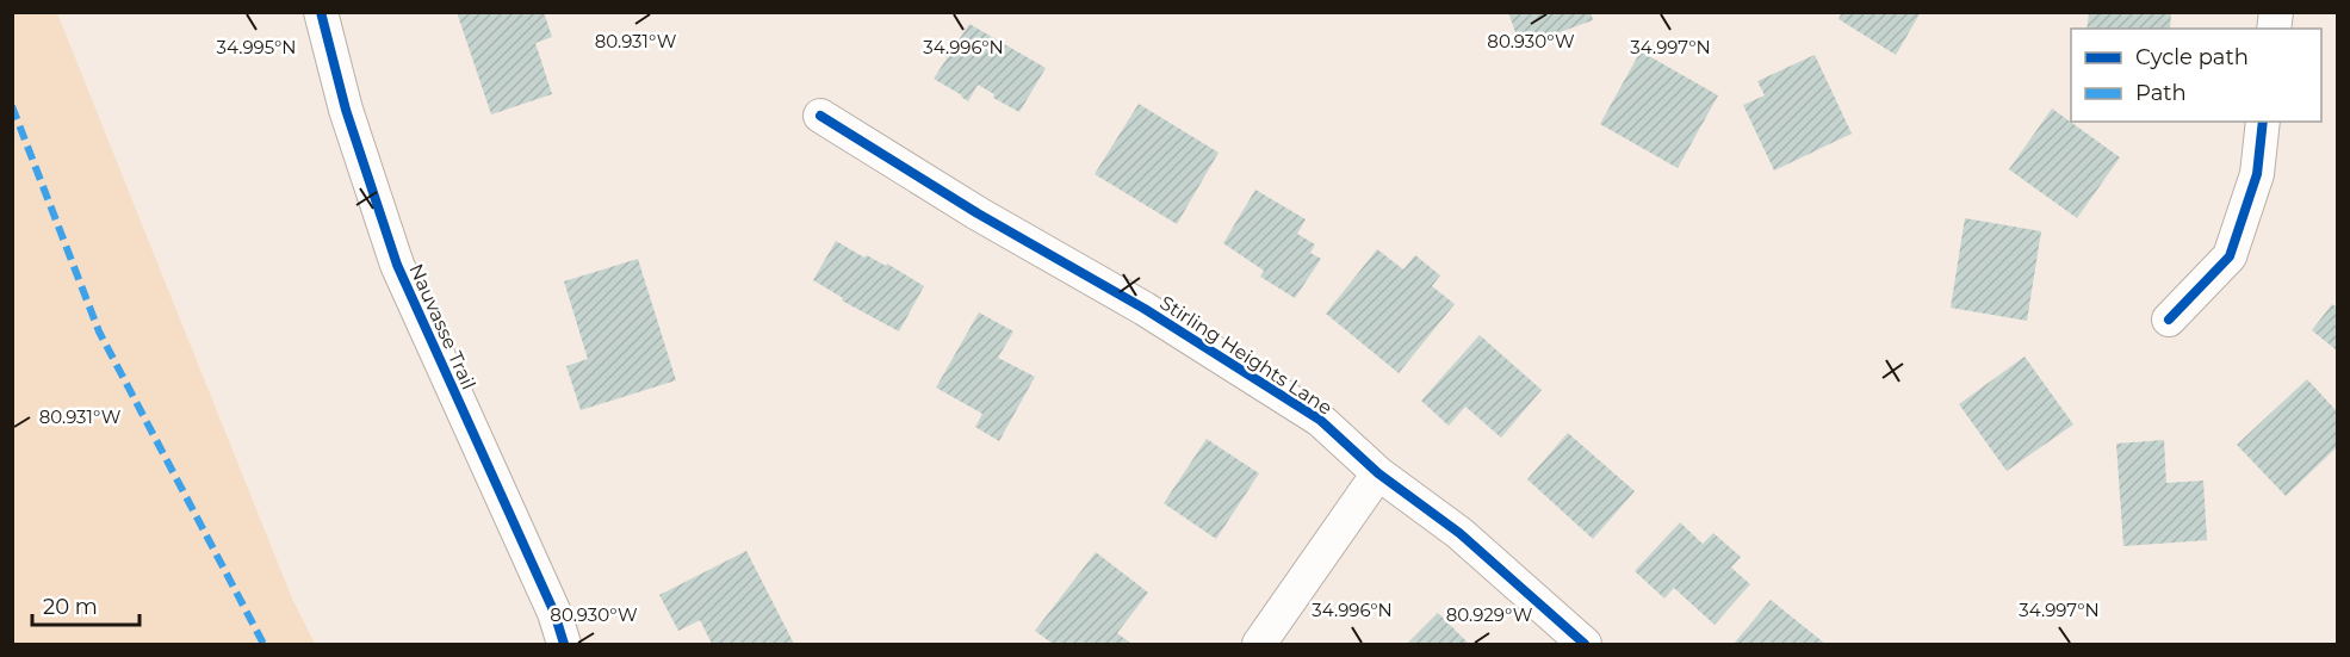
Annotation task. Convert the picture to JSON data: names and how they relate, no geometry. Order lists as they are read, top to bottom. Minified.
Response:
{"streets":{"street":["Nauvasse Trail","Stirling Heights Lane"]},"legend":["Cycle path","Path"],"scale_bar":"20 m","coordinates":["80.931°W","80.930°W","34.995°N","34.996°N","34.997°N","80.929°W"]}
